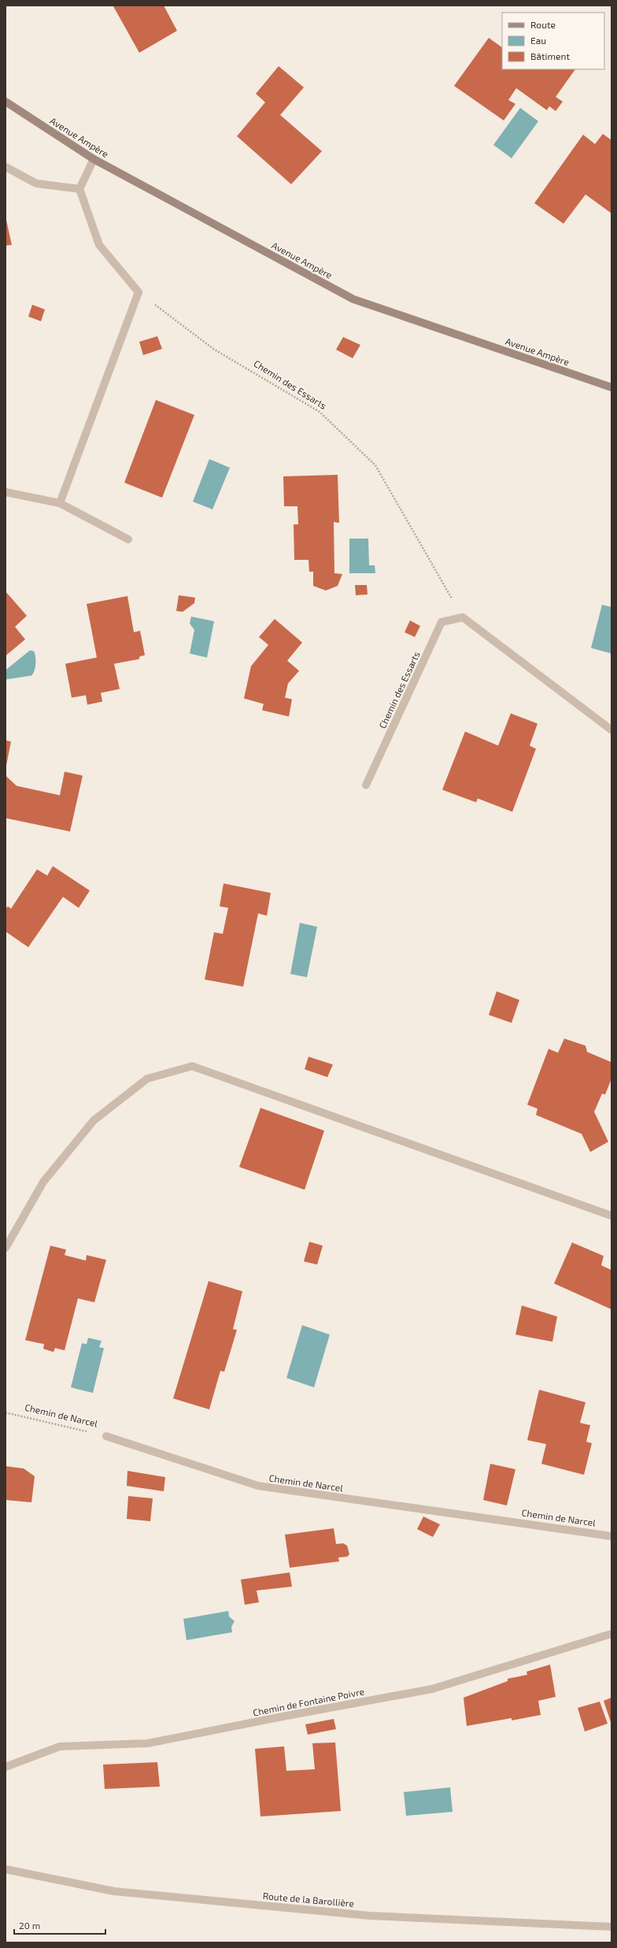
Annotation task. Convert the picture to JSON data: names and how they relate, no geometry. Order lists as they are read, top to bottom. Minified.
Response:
{"streets":{"main road":["Avenue Ampère"],"street":["Chemin des Essarts","Chemin de Narcel","Chemin de Fontaine Poivre","Route de la Barollière"]},"legend":["Route","Eau","Bâtiment"],"scale_bar":"20 m"}
